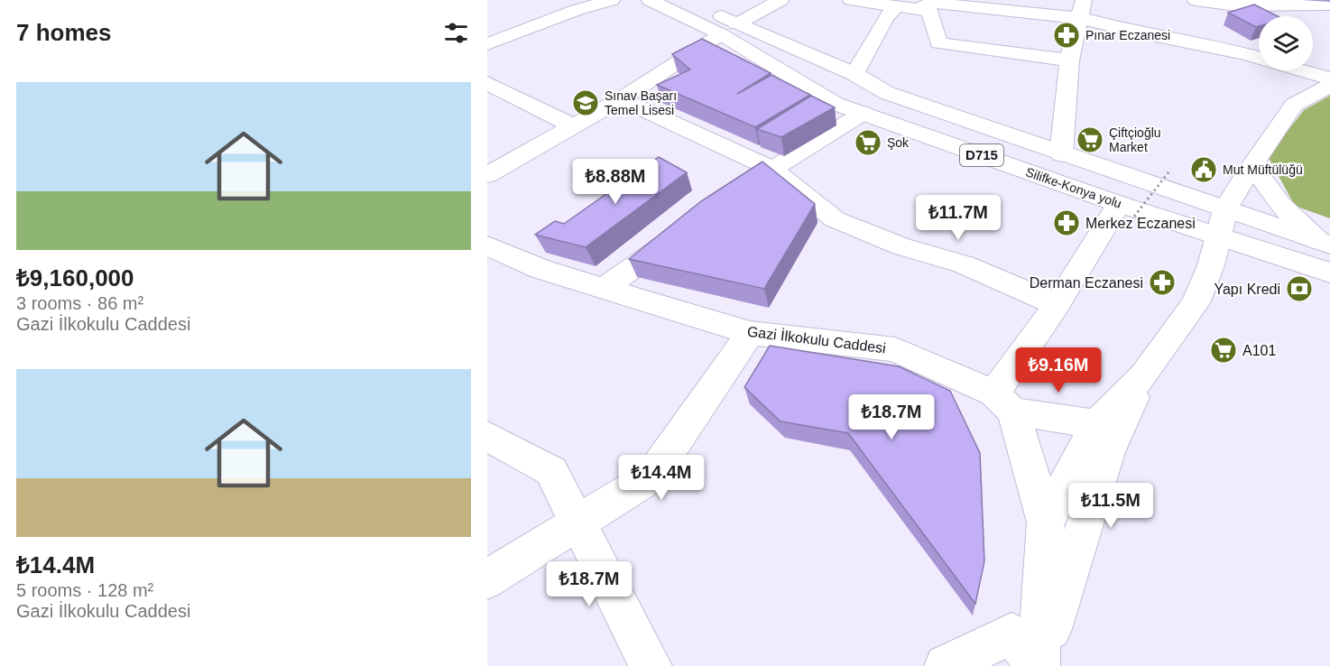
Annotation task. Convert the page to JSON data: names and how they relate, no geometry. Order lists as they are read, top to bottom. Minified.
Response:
{"streets":{"main road":["D715","Silifke-Konya yolu","Gazi İlkokulu Caddesi"]},"places":{"pharmacy":["Pınar Eczanesi","Merkez Eczanesi","Derman Eczanesi"],"school or university":["Sınav Başarı Temel Lisesi"],"supermarket":["Çiftçioğlu Market","Şok","A101"],"public building":["Mut Müftülüğü"],"bank":["Yapı Kredi"]},"page":{"heading":"7 homes","list":[{"name":"₺9,160,000","note":"3 rooms · 86 m² · Gazi İlkokulu Caddesi"},{"name":"₺14.4M","note":"5 rooms · 128 m² · Gazi İlkokulu Caddesi"}],"price":["₺8.88M","₺11.7M","₺9.16M","₺18.7M","₺14.4M","₺11.5M","₺18.7M"]}}
